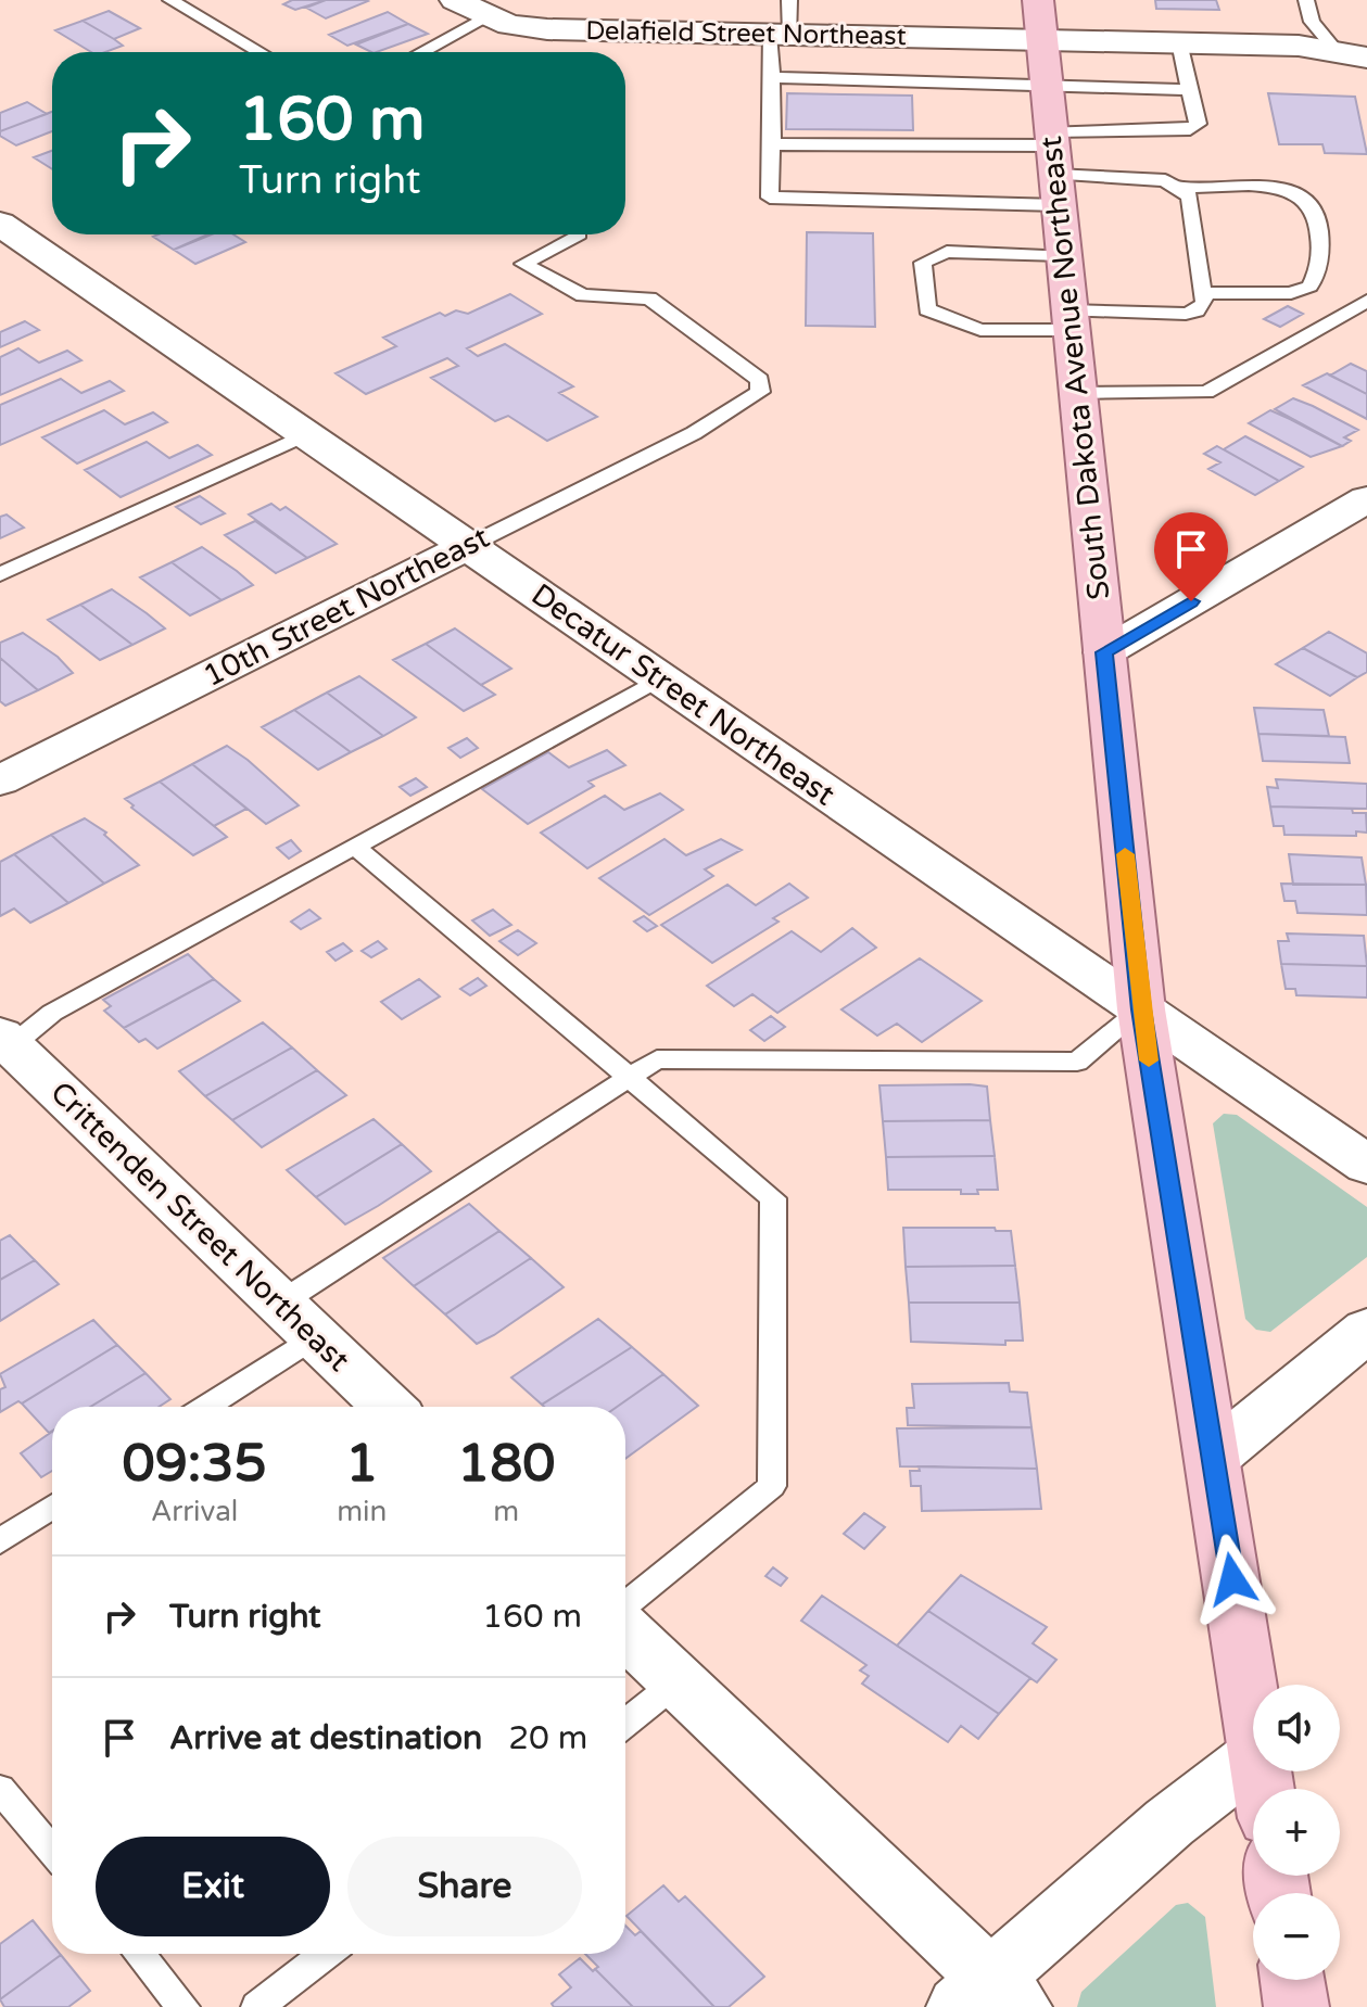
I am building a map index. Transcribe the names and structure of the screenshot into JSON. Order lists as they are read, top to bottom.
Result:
{
  "streets": {
    "main road": ["South Dakota Avenue Northeast"],
    "street": [
      "Delafield Street Northeast",
      "10th Street Northeast",
      "Decatur Street Northeast",
      "Crittenden Street Northeast"
    ]
  },
  "crossings": [
    ["Delafield Street Northeast", "South Dakota Avenue Northeast"],
    ["South Dakota Avenue Northeast", "Decatur Street Northeast"],
    ["10th Street Northeast", "Decatur Street Northeast"]
  ],
  "page": {
    "turn": ["160 m", "Turn right"],
    "eta": [
      "09:35",
      "Arrival",
      "1",
      "min",
      "180",
      "m"
    ],
    "list": [
      {
        "name": "Turn right",
        "value": "160 m"
      },
      {
        "name": "Arrive at destination",
        "value": "20 m"
      }
    ],
    "map_buttons": ["+", "−"],
    "buttons": ["Exit", "Share"]
  }
}
